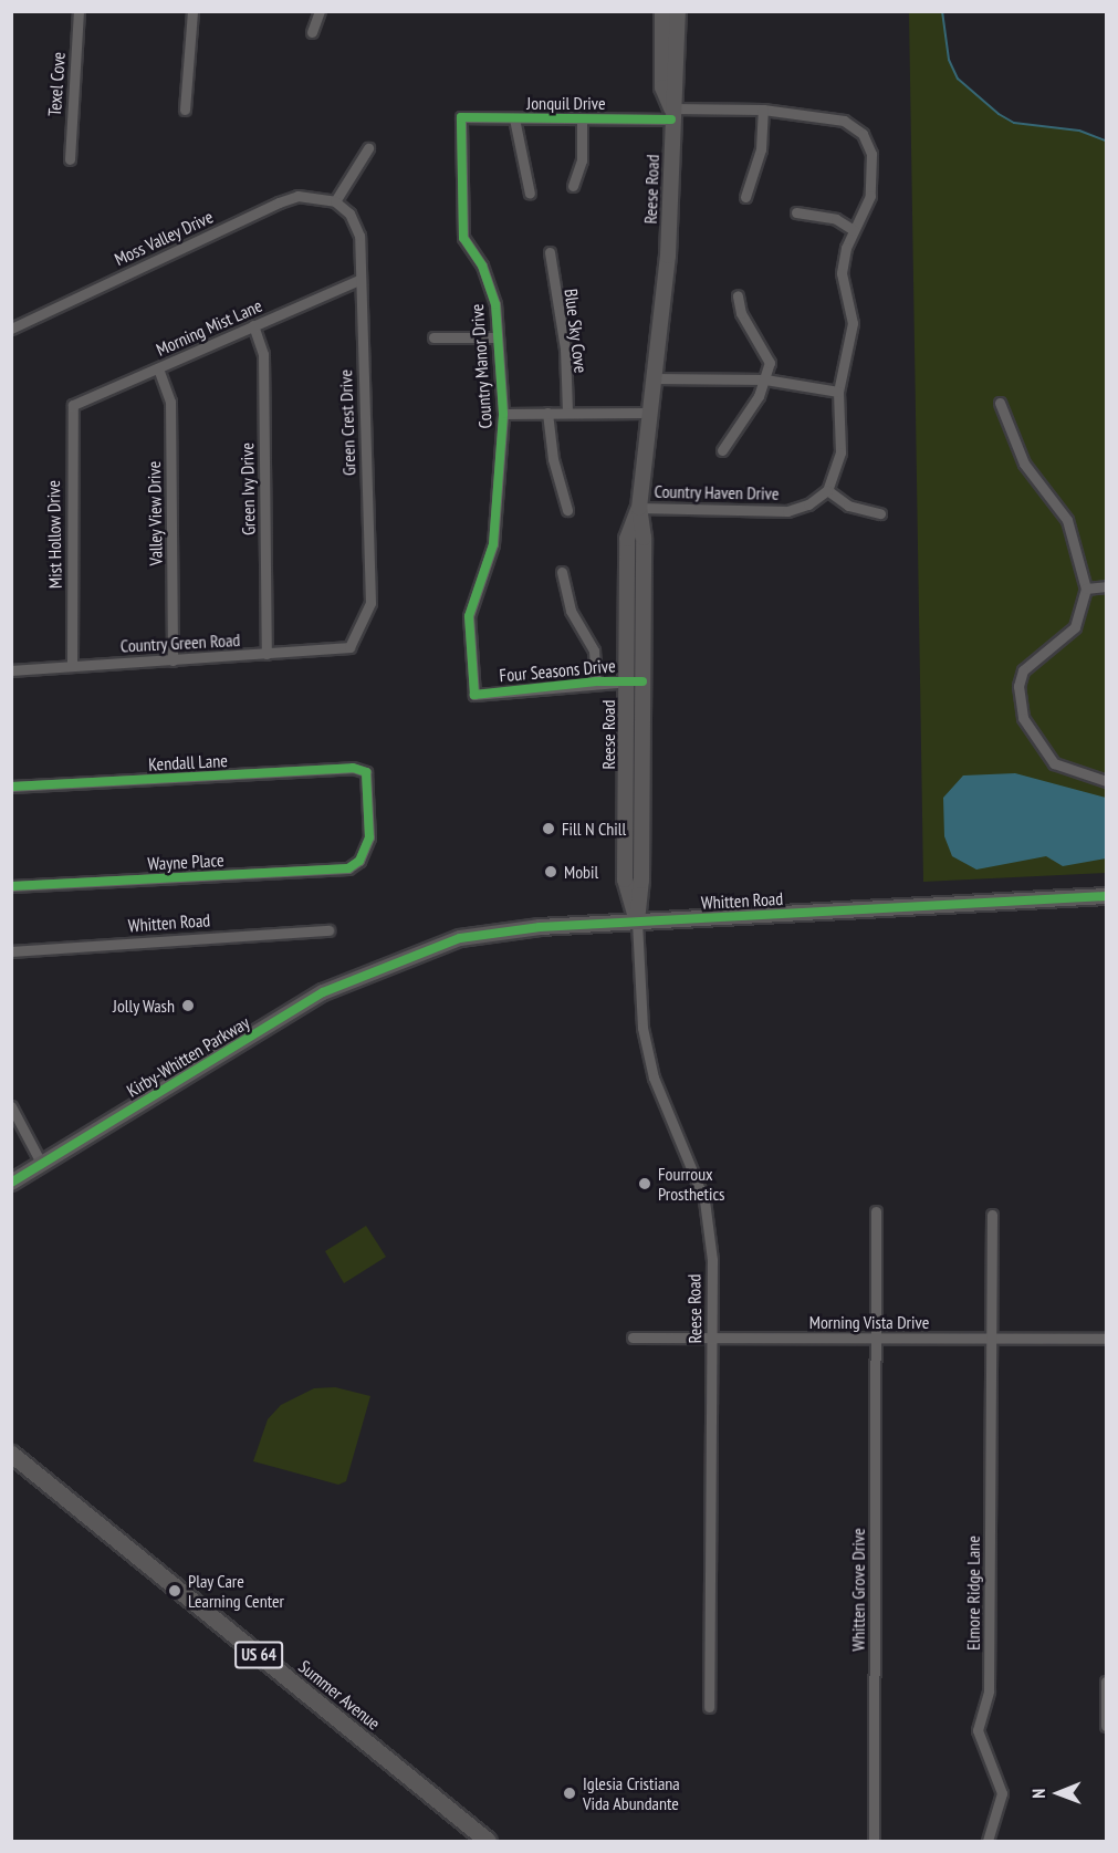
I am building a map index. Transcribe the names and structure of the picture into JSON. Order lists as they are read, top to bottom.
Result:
{
  "streets": {
    "main road": [
      "Reese Road",
      "Whitten Road",
      "Kirby-Whitten Parkway",
      "US 64",
      "Summer Avenue"
    ],
    "street": [
      "Texel Cove",
      "Jonquil Drive",
      "Moss Valley Drive",
      "Morning Mist Lane",
      "Blue Sky Cove",
      "Country Manor Drive",
      "Green Crest Drive",
      "Green Ivy Drive",
      "Country Haven Drive",
      "Valley View Drive",
      "Mist Hollow Drive",
      "Country Green Road",
      "Four Seasons Drive",
      "Kendall Lane",
      "Wayne Place",
      "Morning Vista Drive",
      "Whitten Grove Drive",
      "Elmore Ridge Lane"
    ]
  },
  "crossings": [
    ["Jonquil Drive", "Reese Road"],
    ["Jonquil Drive", "Country Manor Drive"],
    ["Reese Road", "Country Haven Drive"],
    ["Reese Road", "Four Seasons Drive"],
    ["Reese Road", "Whitten Road"],
    ["Reese Road", "Morning Vista Drive"],
    ["Moss Valley Drive", "Green Crest Drive"],
    ["Morning Mist Lane", "Green Crest Drive"],
    ["Morning Mist Lane", "Green Ivy Drive"],
    ["Morning Mist Lane", "Valley View Drive"],
    ["Morning Mist Lane", "Mist Hollow Drive"],
    ["Country Manor Drive", "Four Seasons Drive"],
    ["Green Crest Drive", "Country Green Road"],
    ["Green Ivy Drive", "Country Green Road"],
    ["Valley View Drive", "Country Green Road"],
    ["Mist Hollow Drive", "Country Green Road"],
    ["Kendall Lane", "Wayne Place"],
    ["Whitten Road", "Kirby-Whitten Parkway"],
    ["Morning Vista Drive", "Whitten Grove Drive"],
    ["Morning Vista Drive", "Elmore Ridge Lane"]
  ],
  "places": [
    "Fill N Chill",
    "Mobil",
    "Jolly Wash",
    "Fourroux Prosthetics",
    "Play Care Learning Center",
    "Iglesia Cristiana Vida Abundante"
  ],
  "north": "left"
}
